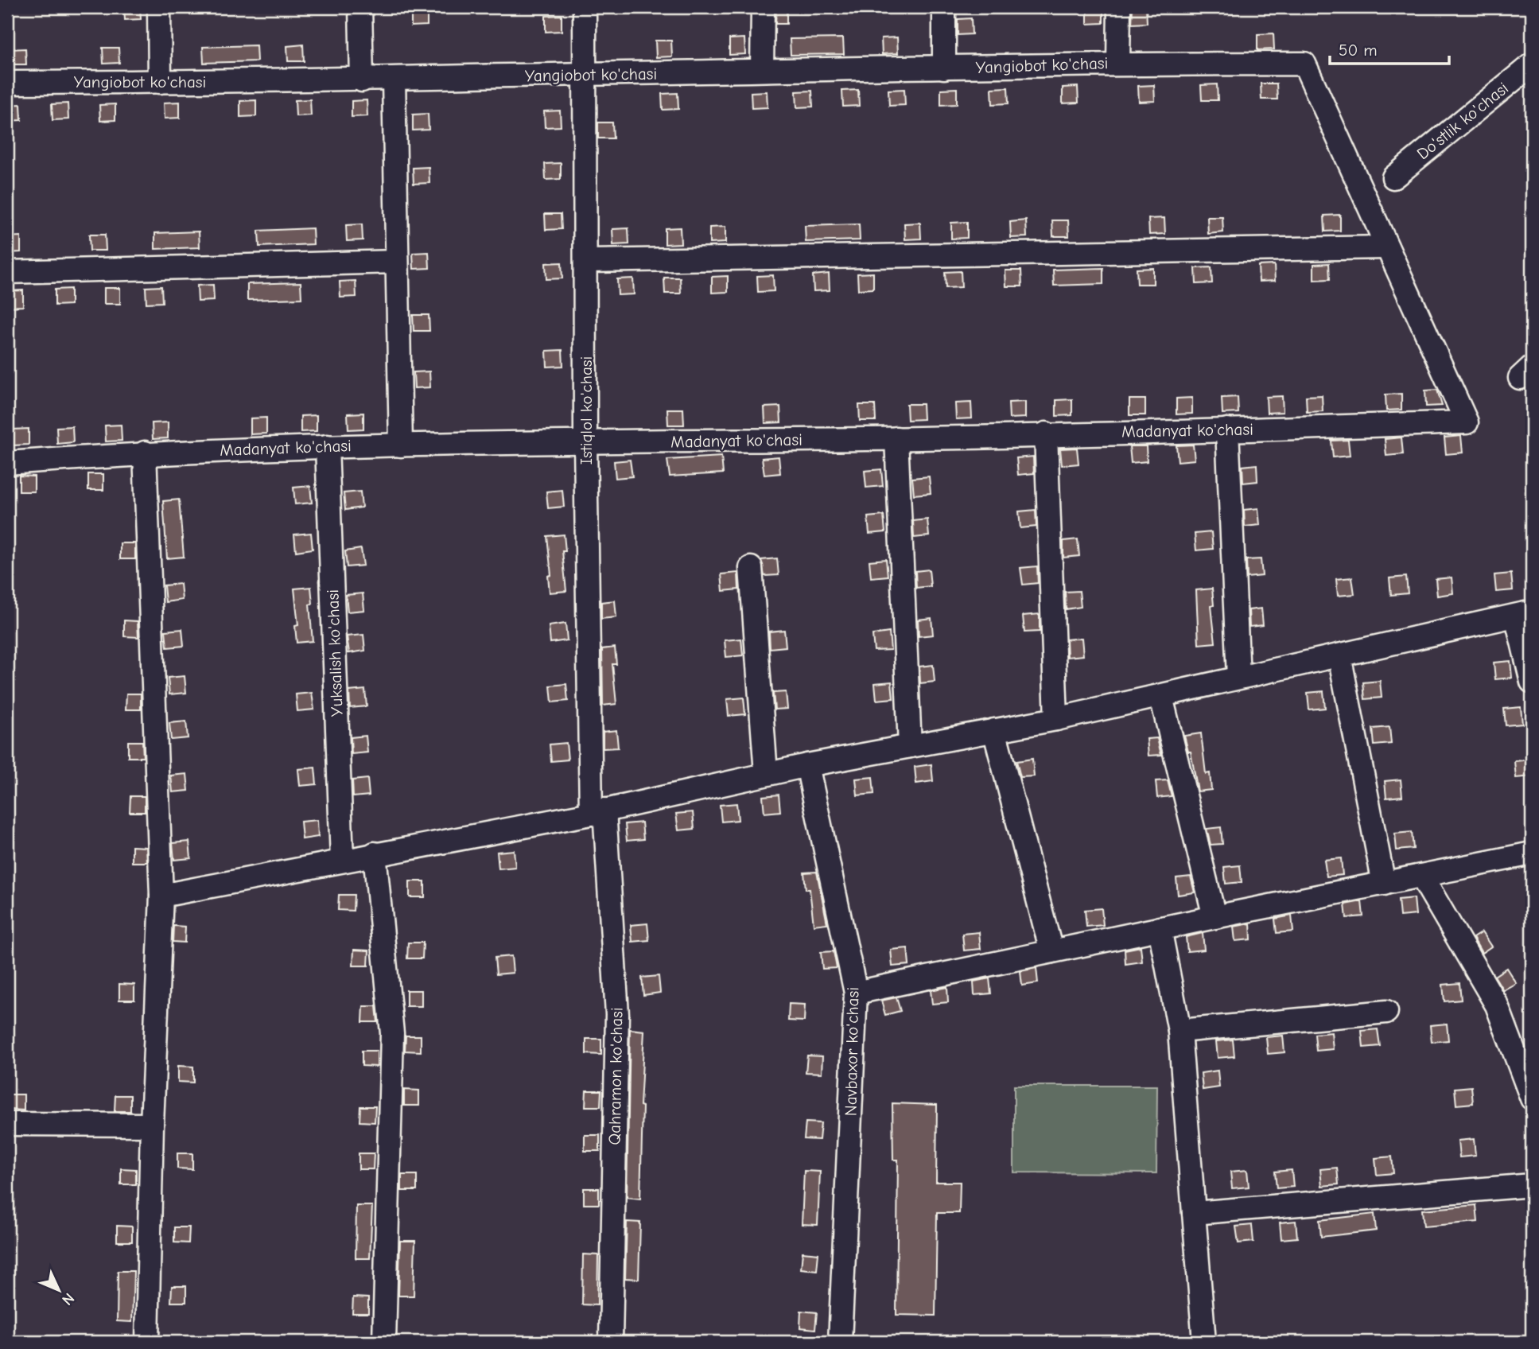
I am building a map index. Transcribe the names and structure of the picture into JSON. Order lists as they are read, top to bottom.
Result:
{
  "streets": {
    "street": [
      "Yangiobot ko'chasi",
      "Do'stlik ko'chasi",
      "Istiqlol ko'chasi",
      "Madanyat ko'chasi",
      "Yuksalish ko'chasi",
      "Navbaxor ko'chasi",
      "Qahramon ko'chasi"
    ]
  },
  "crossings": [
    ["Yangiobot ko'chasi", "Istiqlol ko'chasi"],
    ["Istiqlol ko'chasi", "Madanyat ko'chasi"],
    ["Istiqlol ko'chasi", "Qahramon ko'chasi"],
    ["Madanyat ko'chasi", "Yuksalish ko'chasi"]
  ],
  "scale_bar": "50 m",
  "north": "bottom right"
}
